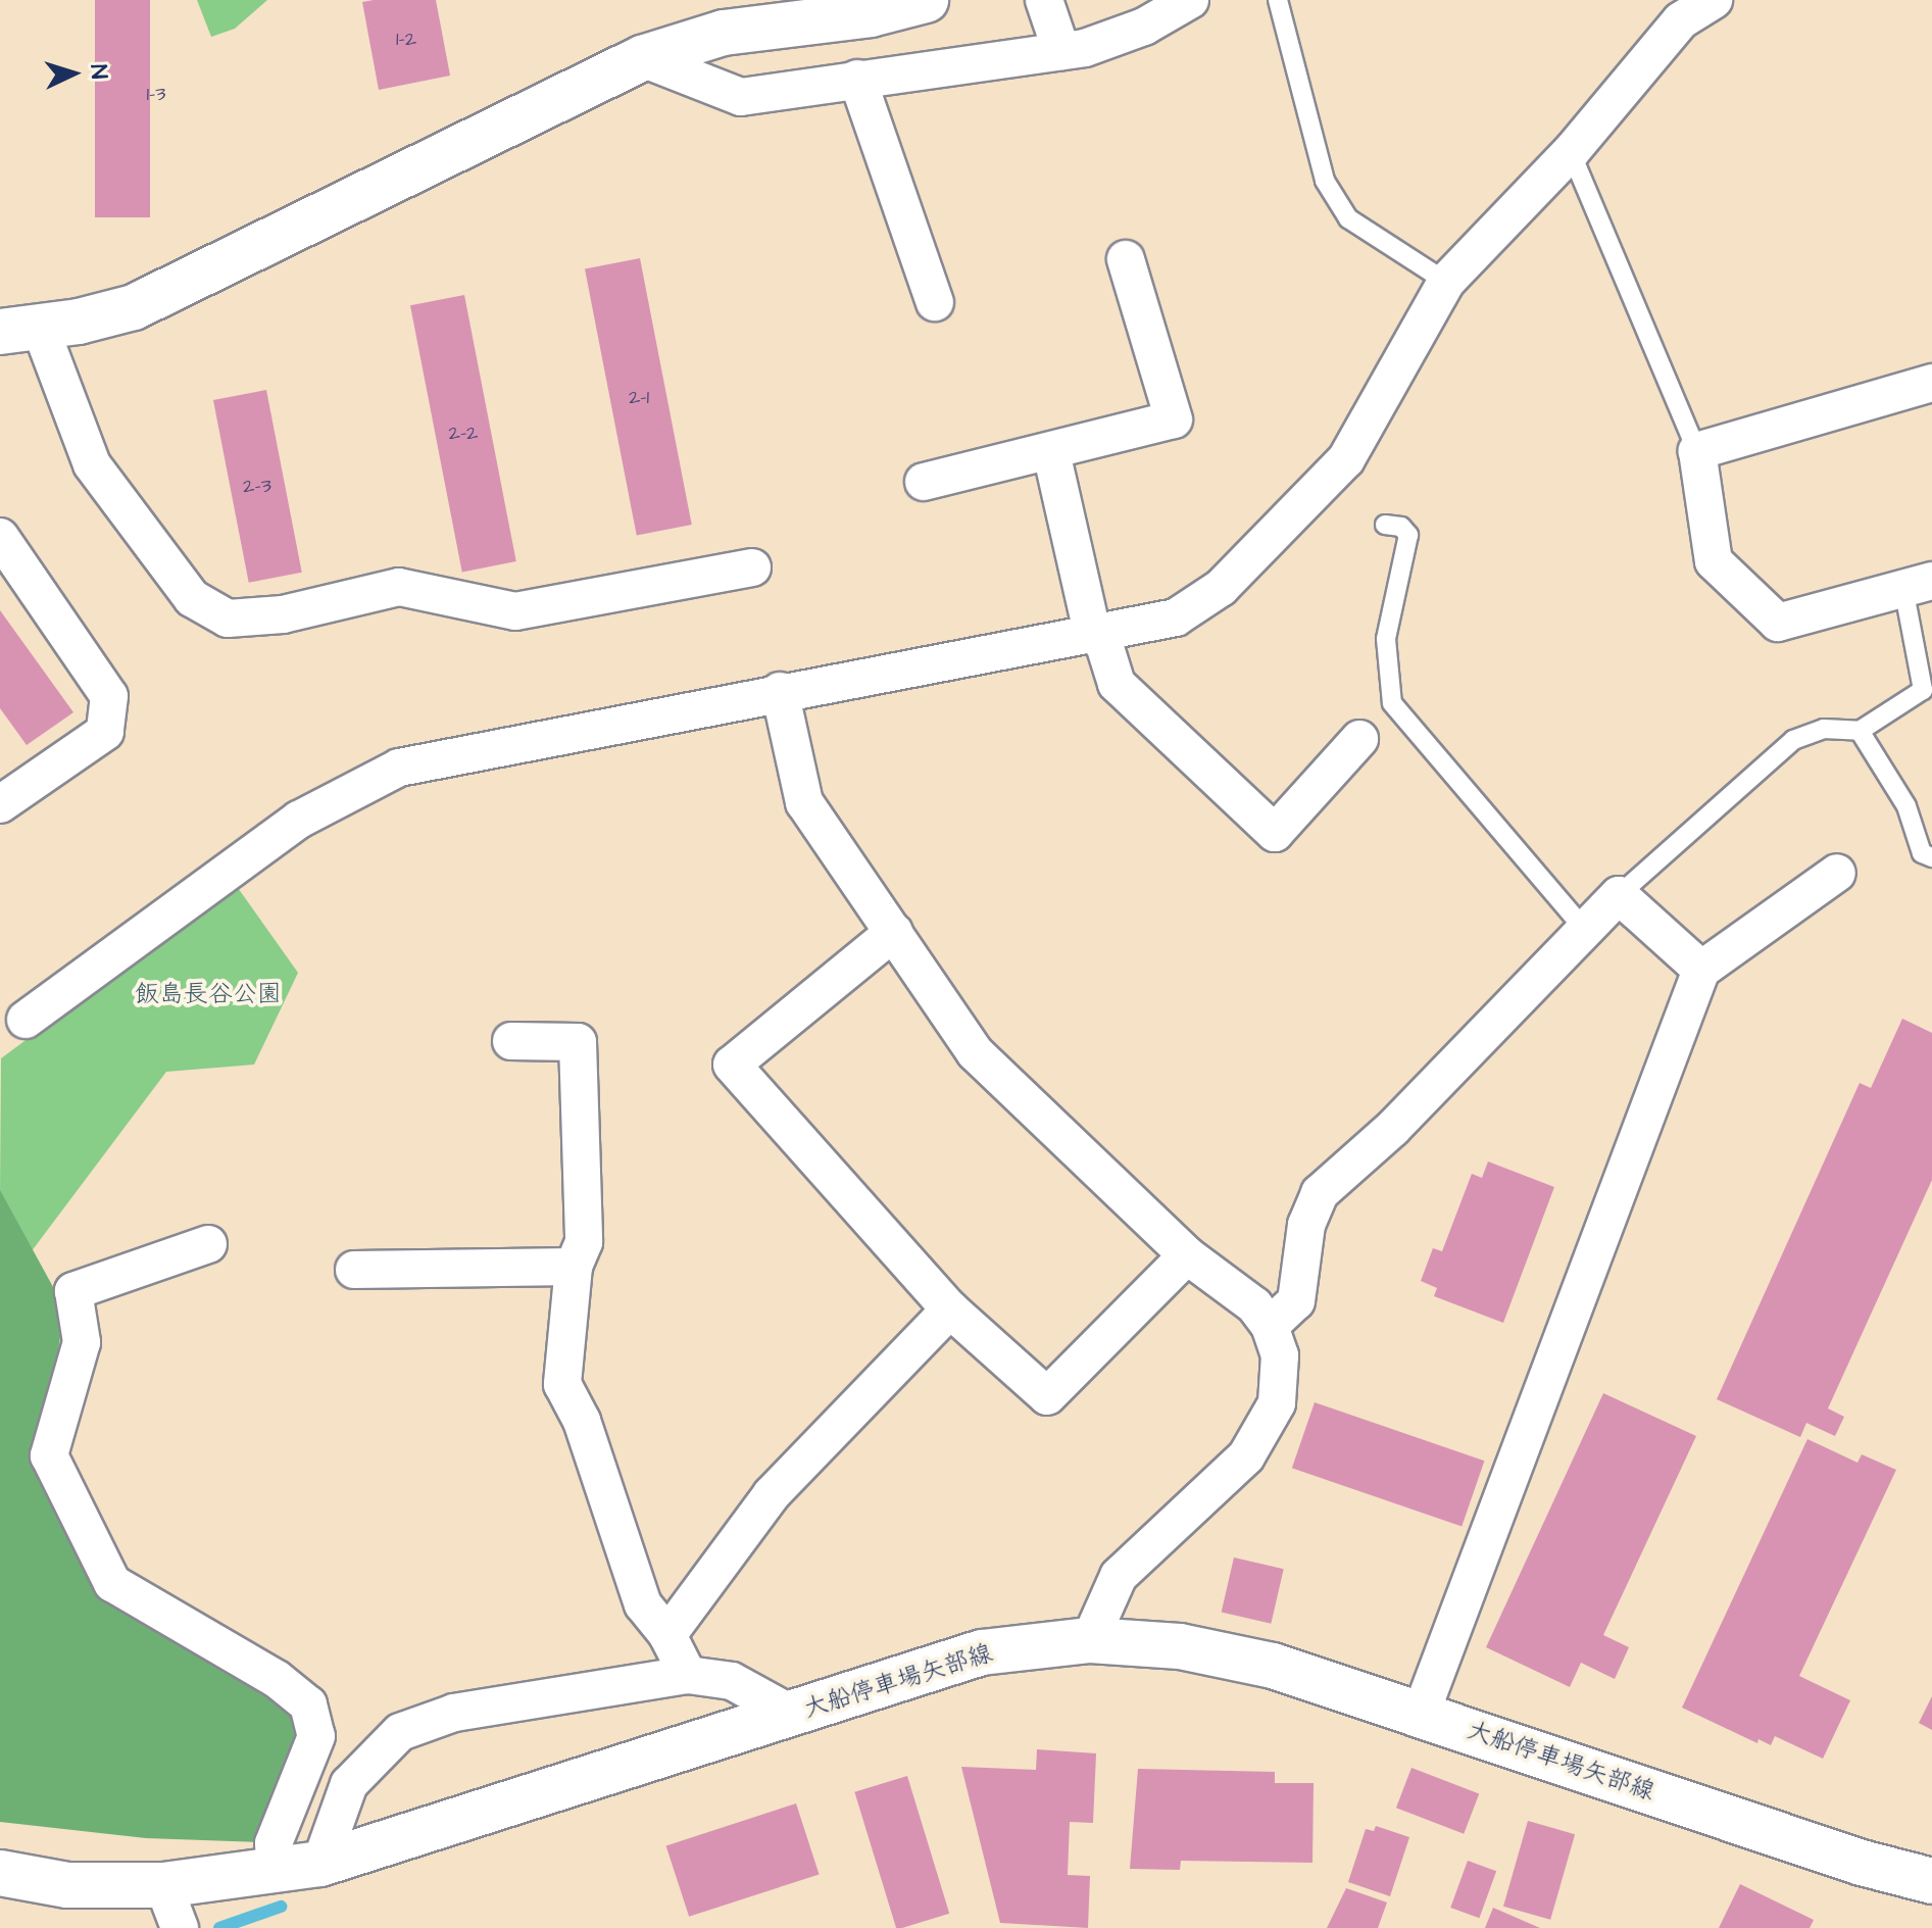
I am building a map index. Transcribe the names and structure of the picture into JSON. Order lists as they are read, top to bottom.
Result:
{
  "streets": {
    "main road": ["大船停車場矢部線"]
  },
  "parks": ["飯島長谷公園"],
  "house_numbers": [
    "1-2",
    "1-3",
    "2-1",
    "2-2",
    "2-3"
  ],
  "north": "right"
}
